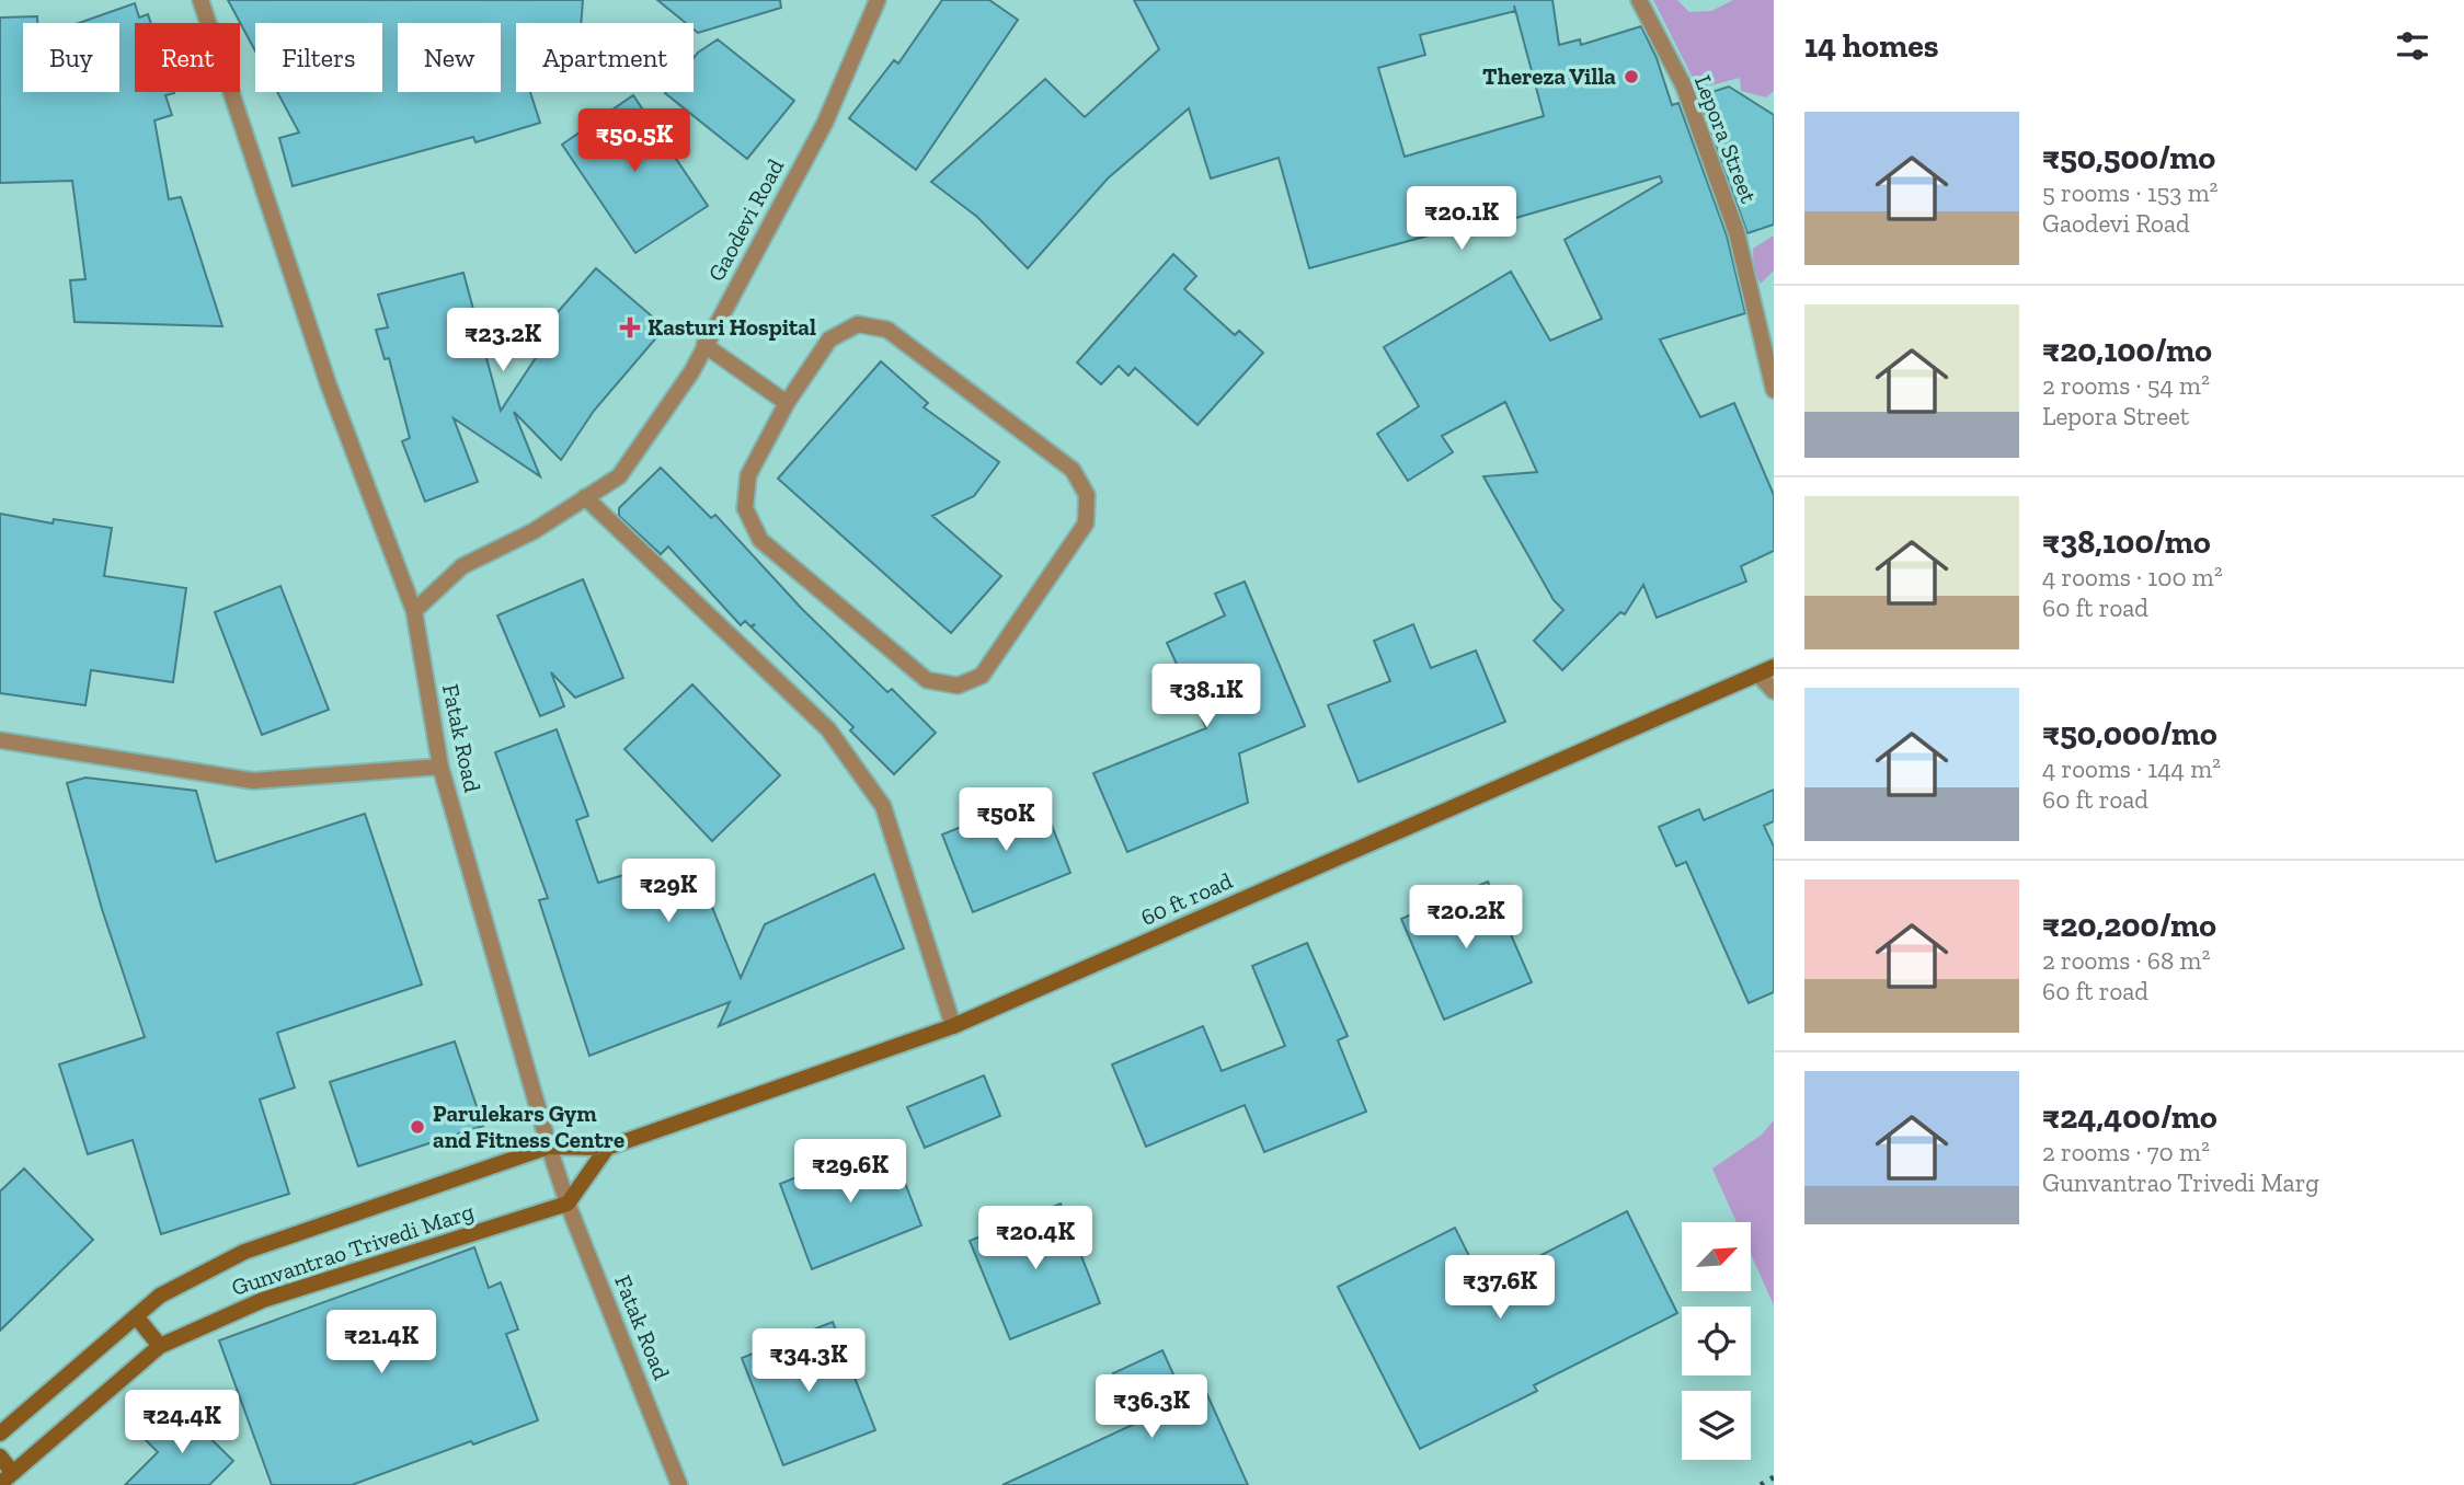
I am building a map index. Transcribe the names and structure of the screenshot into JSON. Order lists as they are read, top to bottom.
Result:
{
  "streets": {
    "street": [
      "Lepora Street",
      "Gaodevi Road",
      "Fatak Road",
      "60 ft road",
      "Gunvantrao Trivedi Marg"
    ]
  },
  "crossings": [
    ["Gaodevi Road", "Fatak Road"],
    ["Fatak Road", "60 ft road"],
    ["Fatak Road", "Gunvantrao Trivedi Marg"]
  ],
  "places": {
    "other": ["Thereza Villa", "Parulekars Gym and Fitness Centre"],
    "health": ["Kasturi Hospital"]
  },
  "north": "top right",
  "page": {
    "heading": "14 homes",
    "chip": [
      "Buy",
      "Rent",
      "Filters",
      "New",
      "Apartment"
    ],
    "list": [
      {
        "name": "₹50,500/mo",
        "note": "5 rooms · 153 m² · Gaodevi Road"
      },
      {
        "name": "₹20,100/mo",
        "note": "2 rooms · 54 m² · Lepora Street"
      },
      {
        "name": "₹38,100/mo",
        "note": "4 rooms · 100 m² · 60 ft road"
      },
      {
        "name": "₹50,000/mo",
        "note": "4 rooms · 144 m² · 60 ft road"
      },
      {
        "name": "₹20,200/mo",
        "note": "2 rooms · 68 m² · 60 ft road"
      },
      {
        "name": "₹24,400/mo",
        "note": "2 rooms · 70 m² · Gunvantrao Trivedi Marg"
      }
    ],
    "price": [
      "₹50.5K",
      "₹20.1K",
      "₹23.2K",
      "₹38.1K",
      "₹50K",
      "₹29K",
      "₹20.2K",
      "₹29.6K",
      "₹20.4K",
      "₹37.6K",
      "₹21.4K",
      "₹34.3K",
      "₹36.3K",
      "₹24.4K"
    ]
  }
}
